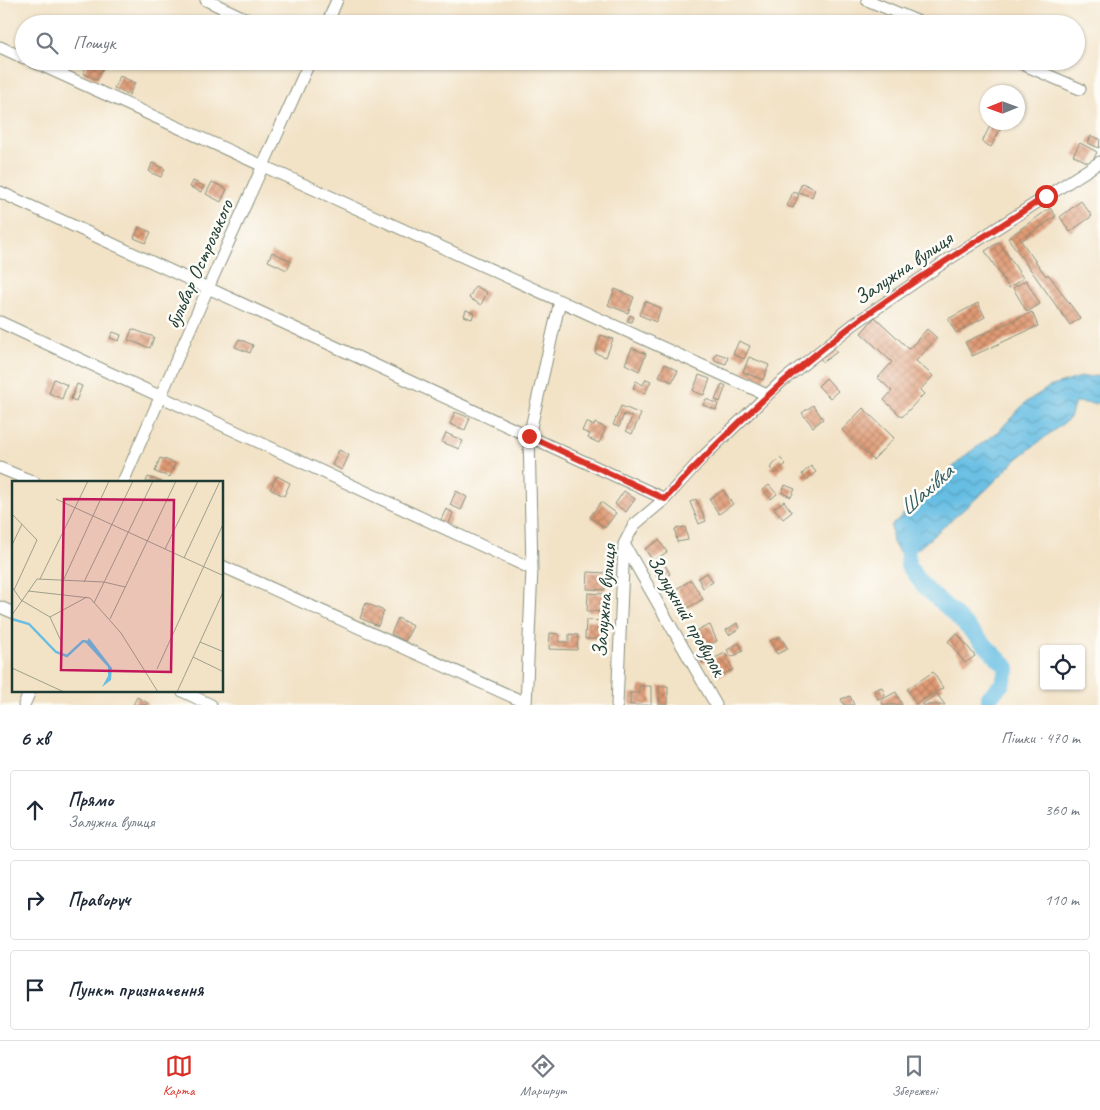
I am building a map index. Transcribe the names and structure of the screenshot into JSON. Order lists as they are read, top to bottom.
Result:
{
  "streets": {
    "street": ["бульвар Острозького", "Залужна вулиця", "Залужний провулок"]
  },
  "crossings": [
    ["Залужна вулиця", "Залужний провулок"]
  ],
  "water": ["Шахівка"],
  "north": "left",
  "page": {
    "search": "Пошук",
    "heading": ["6 хв", "Пішки · 470 m"],
    "list": [
      ["Прямо", "Залужна вулиця", "360 m"],
      ["Праворуч", "110 m"],
      "Пункт призначення"
    ],
    "nav": ["Карта", "Маршрут", "Збережені"]
  }
}
